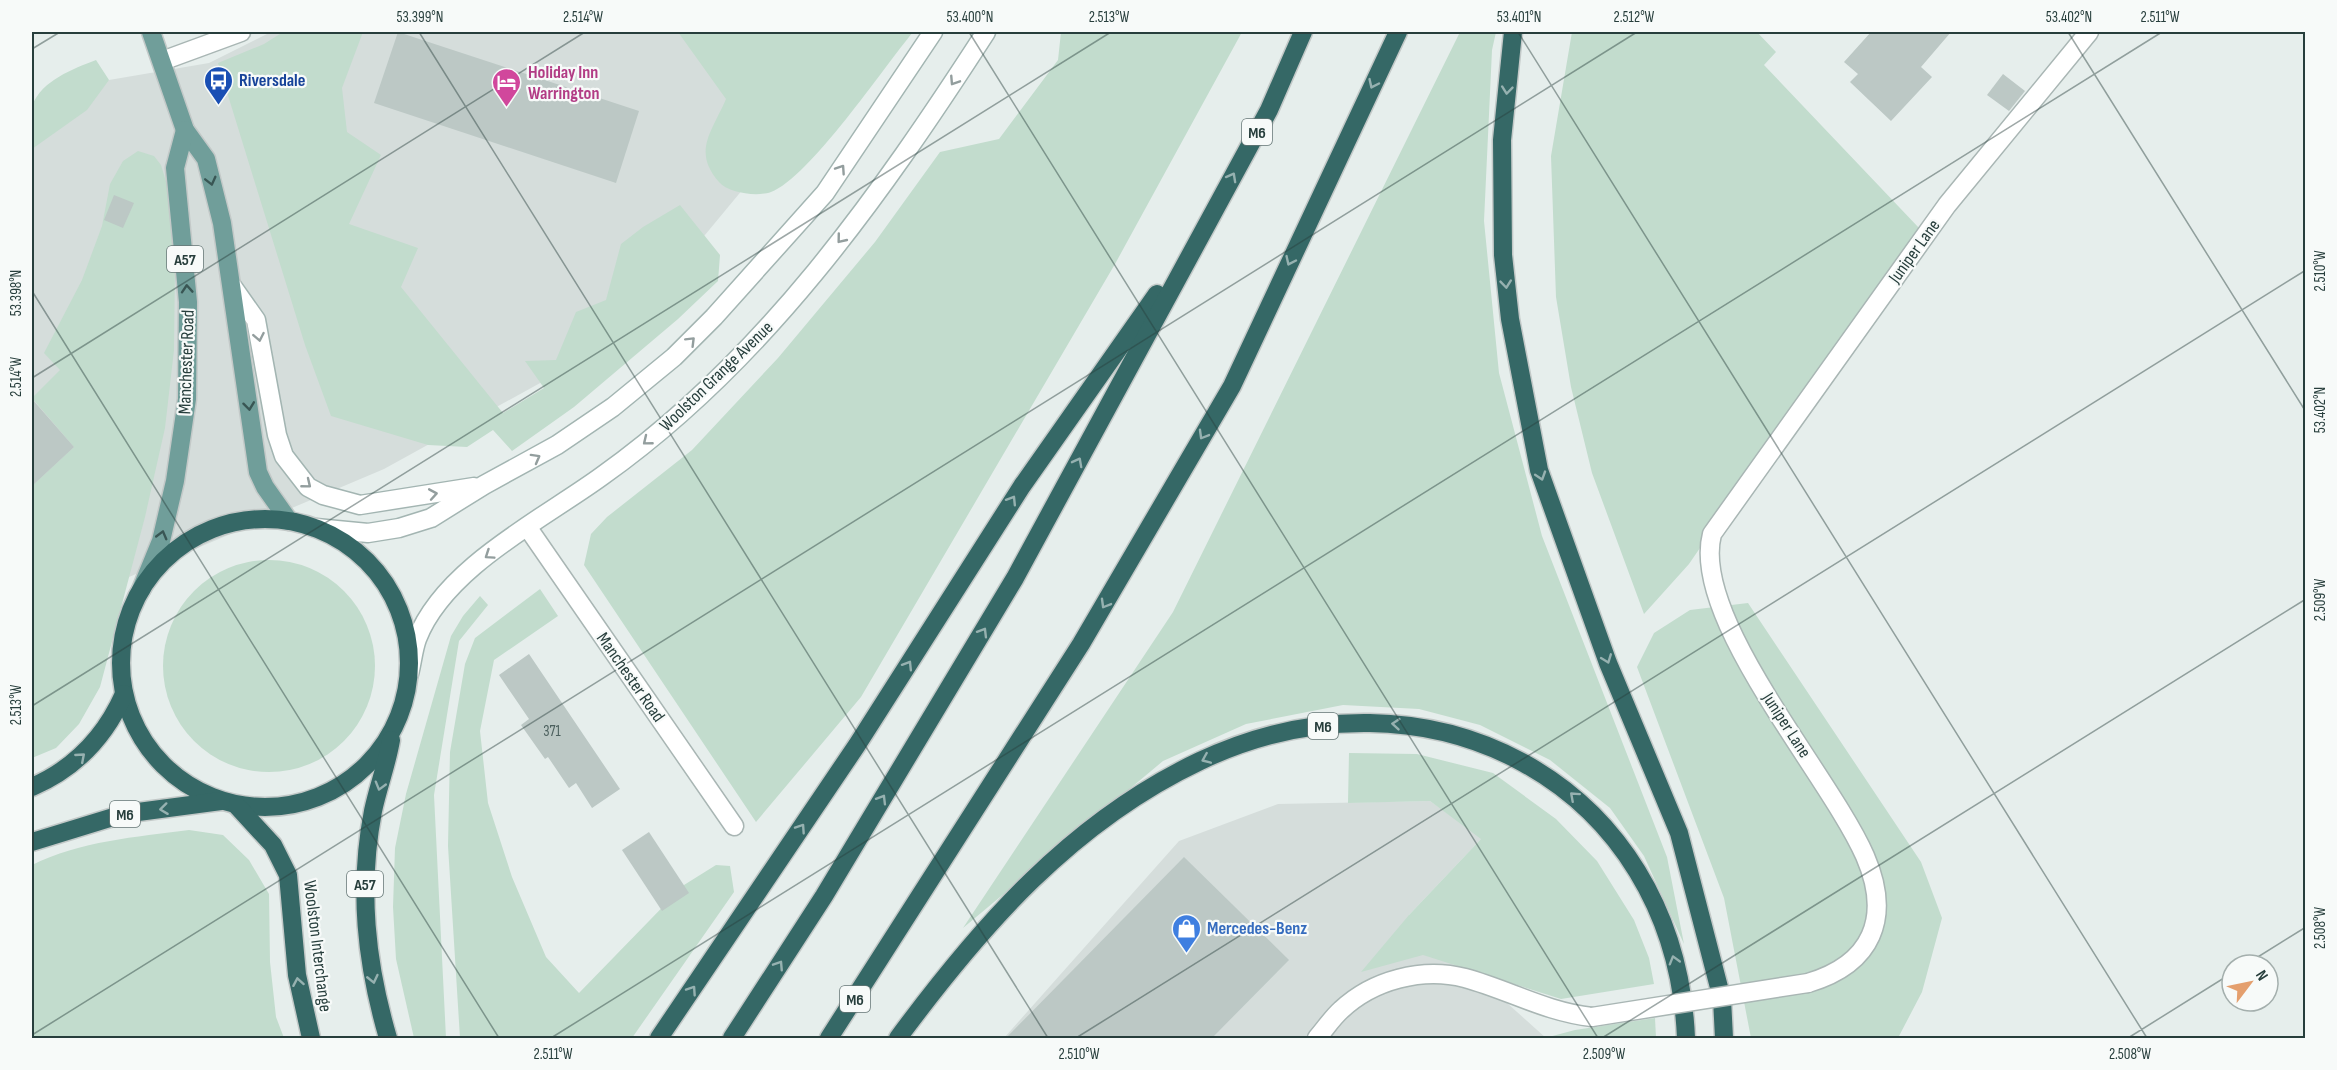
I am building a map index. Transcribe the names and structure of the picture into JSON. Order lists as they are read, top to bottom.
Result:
{
  "streets": {
    "highway": ["M6", "A57", "Woolston Interchange"],
    "main road": ["Manchester Road"],
    "street": ["Juniper Lane", "Woolston Grange Avenue"]
  },
  "crossings": [
    ["M6", "Woolston Interchange"],
    ["A57", "Manchester Road"],
    ["A57", "Woolston Interchange"],
    ["Manchester Road", "Woolston Grange Avenue"],
    ["Manchester Road", "Woolston Interchange"],
    ["Woolston Grange Avenue", "Woolston Interchange"]
  ],
  "one_way": ["Manchester Road"],
  "places": {
    "bus stop": ["Riversdale"],
    "hotel": ["Holiday Inn Warrington"],
    "shop": ["Mercedes-Benz"]
  },
  "house_numbers": ["371"],
  "north": "top right",
  "coordinates": [
    "53.399°N",
    "2.514°W",
    "53.400°N",
    "2.513°W",
    "53.401°N",
    "2.512°W",
    "53.402°N",
    "2.511°W",
    "2.510°W",
    "53.398°N",
    "2.509°W",
    "2.508°W"
  ]
}
